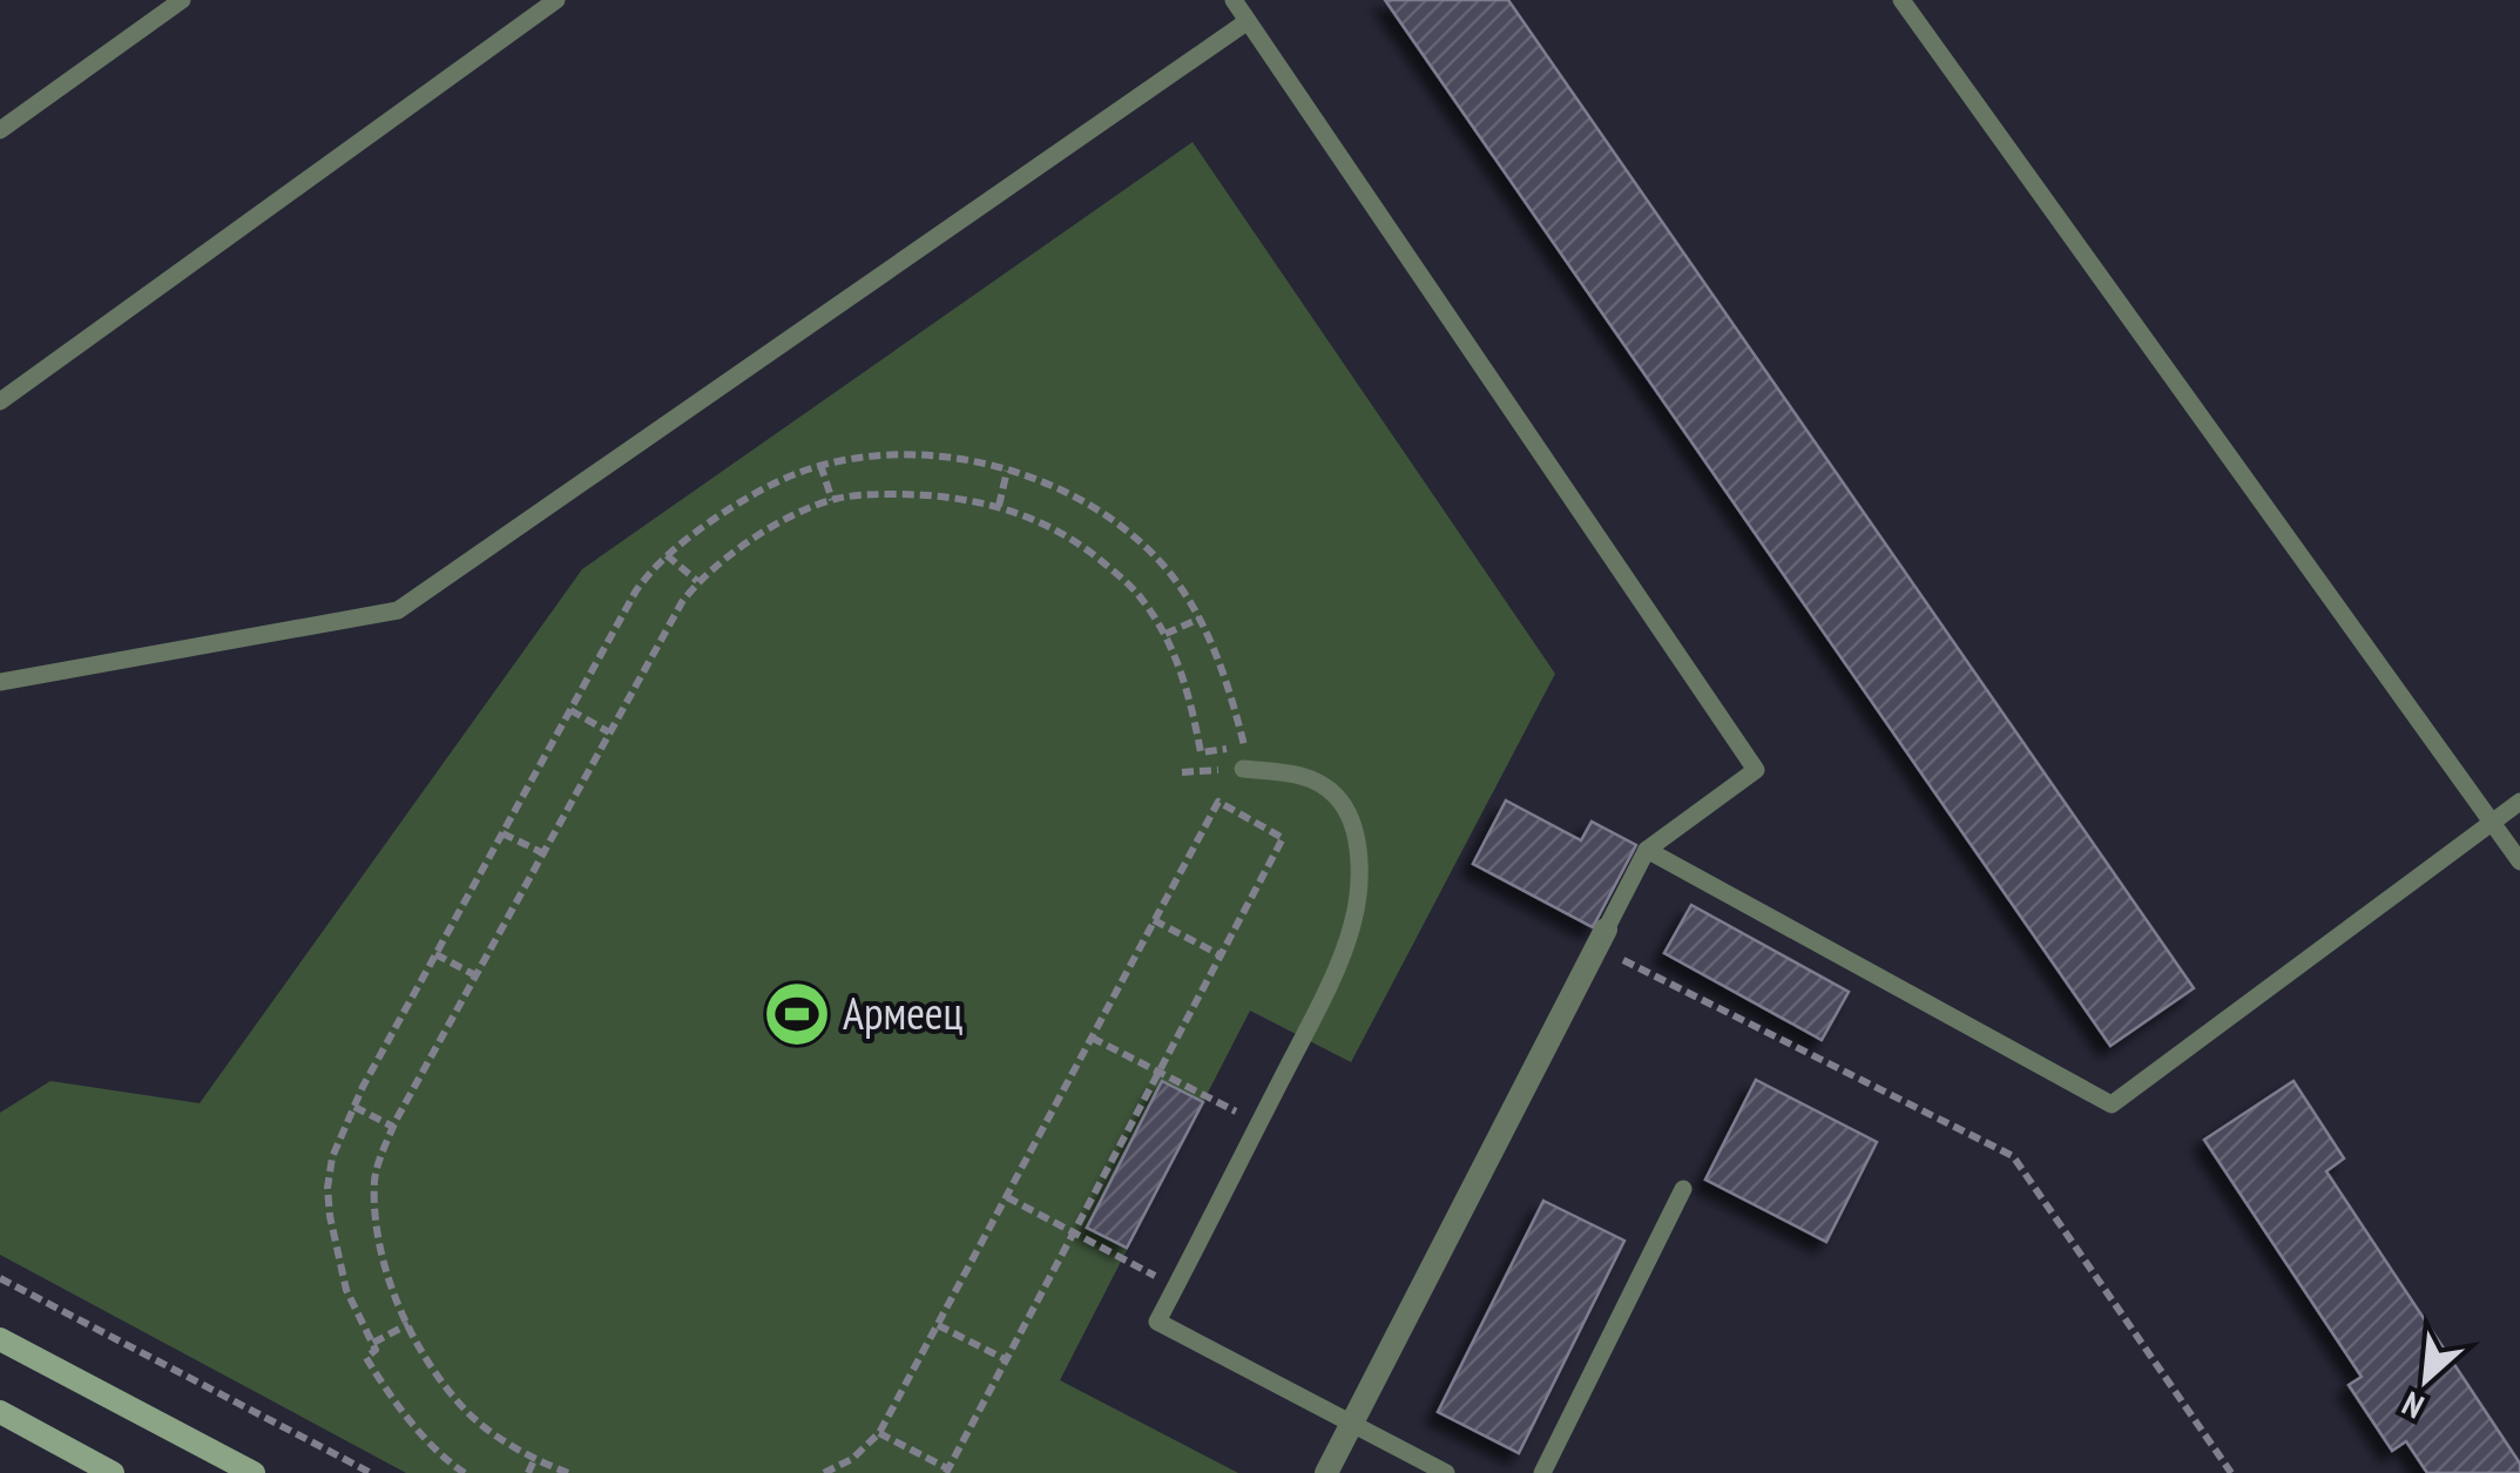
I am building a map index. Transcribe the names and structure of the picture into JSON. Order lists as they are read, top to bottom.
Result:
{
  "places": {
    "sports": ["Армеец"]
  },
  "north": "bottom left"
}
